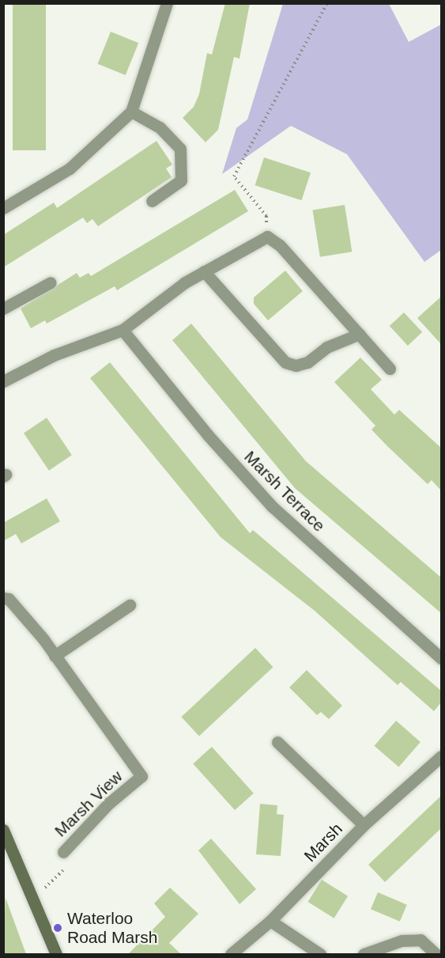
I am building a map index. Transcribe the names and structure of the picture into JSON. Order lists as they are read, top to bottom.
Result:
{
  "streets": {
    "street": ["Marsh Terrace", "Marsh View", "Marsh"]
  },
  "places": ["Waterloo Road Marsh"]
}
